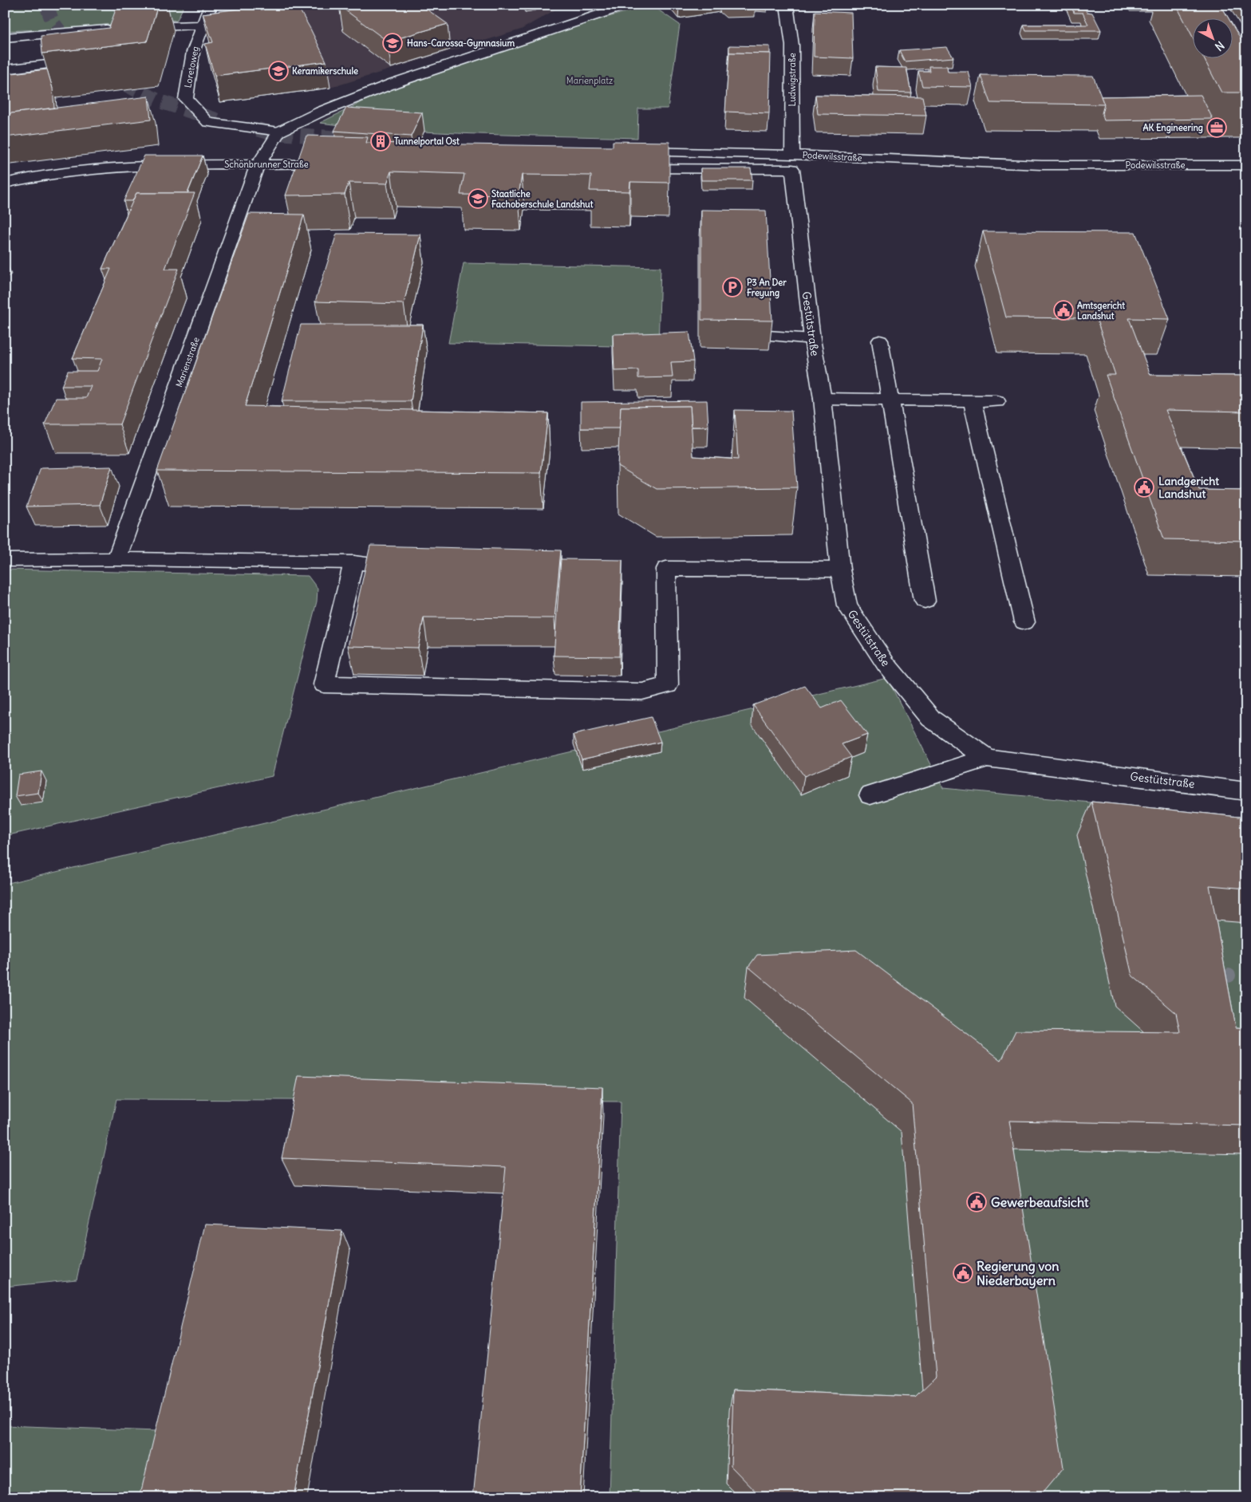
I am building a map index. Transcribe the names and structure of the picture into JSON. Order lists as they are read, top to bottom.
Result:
{
  "streets": {
    "street": [
      "Loretoweg",
      "Ludwigstraße",
      "Podewilsstraße",
      "Schönbrunner Straße",
      "Gestütstraße",
      "Marienstraße"
    ]
  },
  "crossings": [
    ["Ludwigstraße", "Podewilsstraße"],
    ["Ludwigstraße", "Gestütstraße"],
    ["Podewilsstraße", "Gestütstraße"],
    ["Schönbrunner Straße", "Marienstraße"]
  ],
  "parks": ["Marienplatz"],
  "places": {
    "school or university": ["Hans-Carossa-Gymnasium", "Keramikerschule", "Staatliche Fachoberschule Landshut"],
    "office": ["AK Engineering"],
    "building": ["Tunnelportal Ost"],
    "parking": ["P3 An Der Freyung"],
    "public building": [
      "Amtsgericht Landshut",
      "Landgericht Landshut",
      "Gewerbeaufsicht",
      "Regierung von Niederbayern"
    ]
  },
  "north": "bottom right"
}
